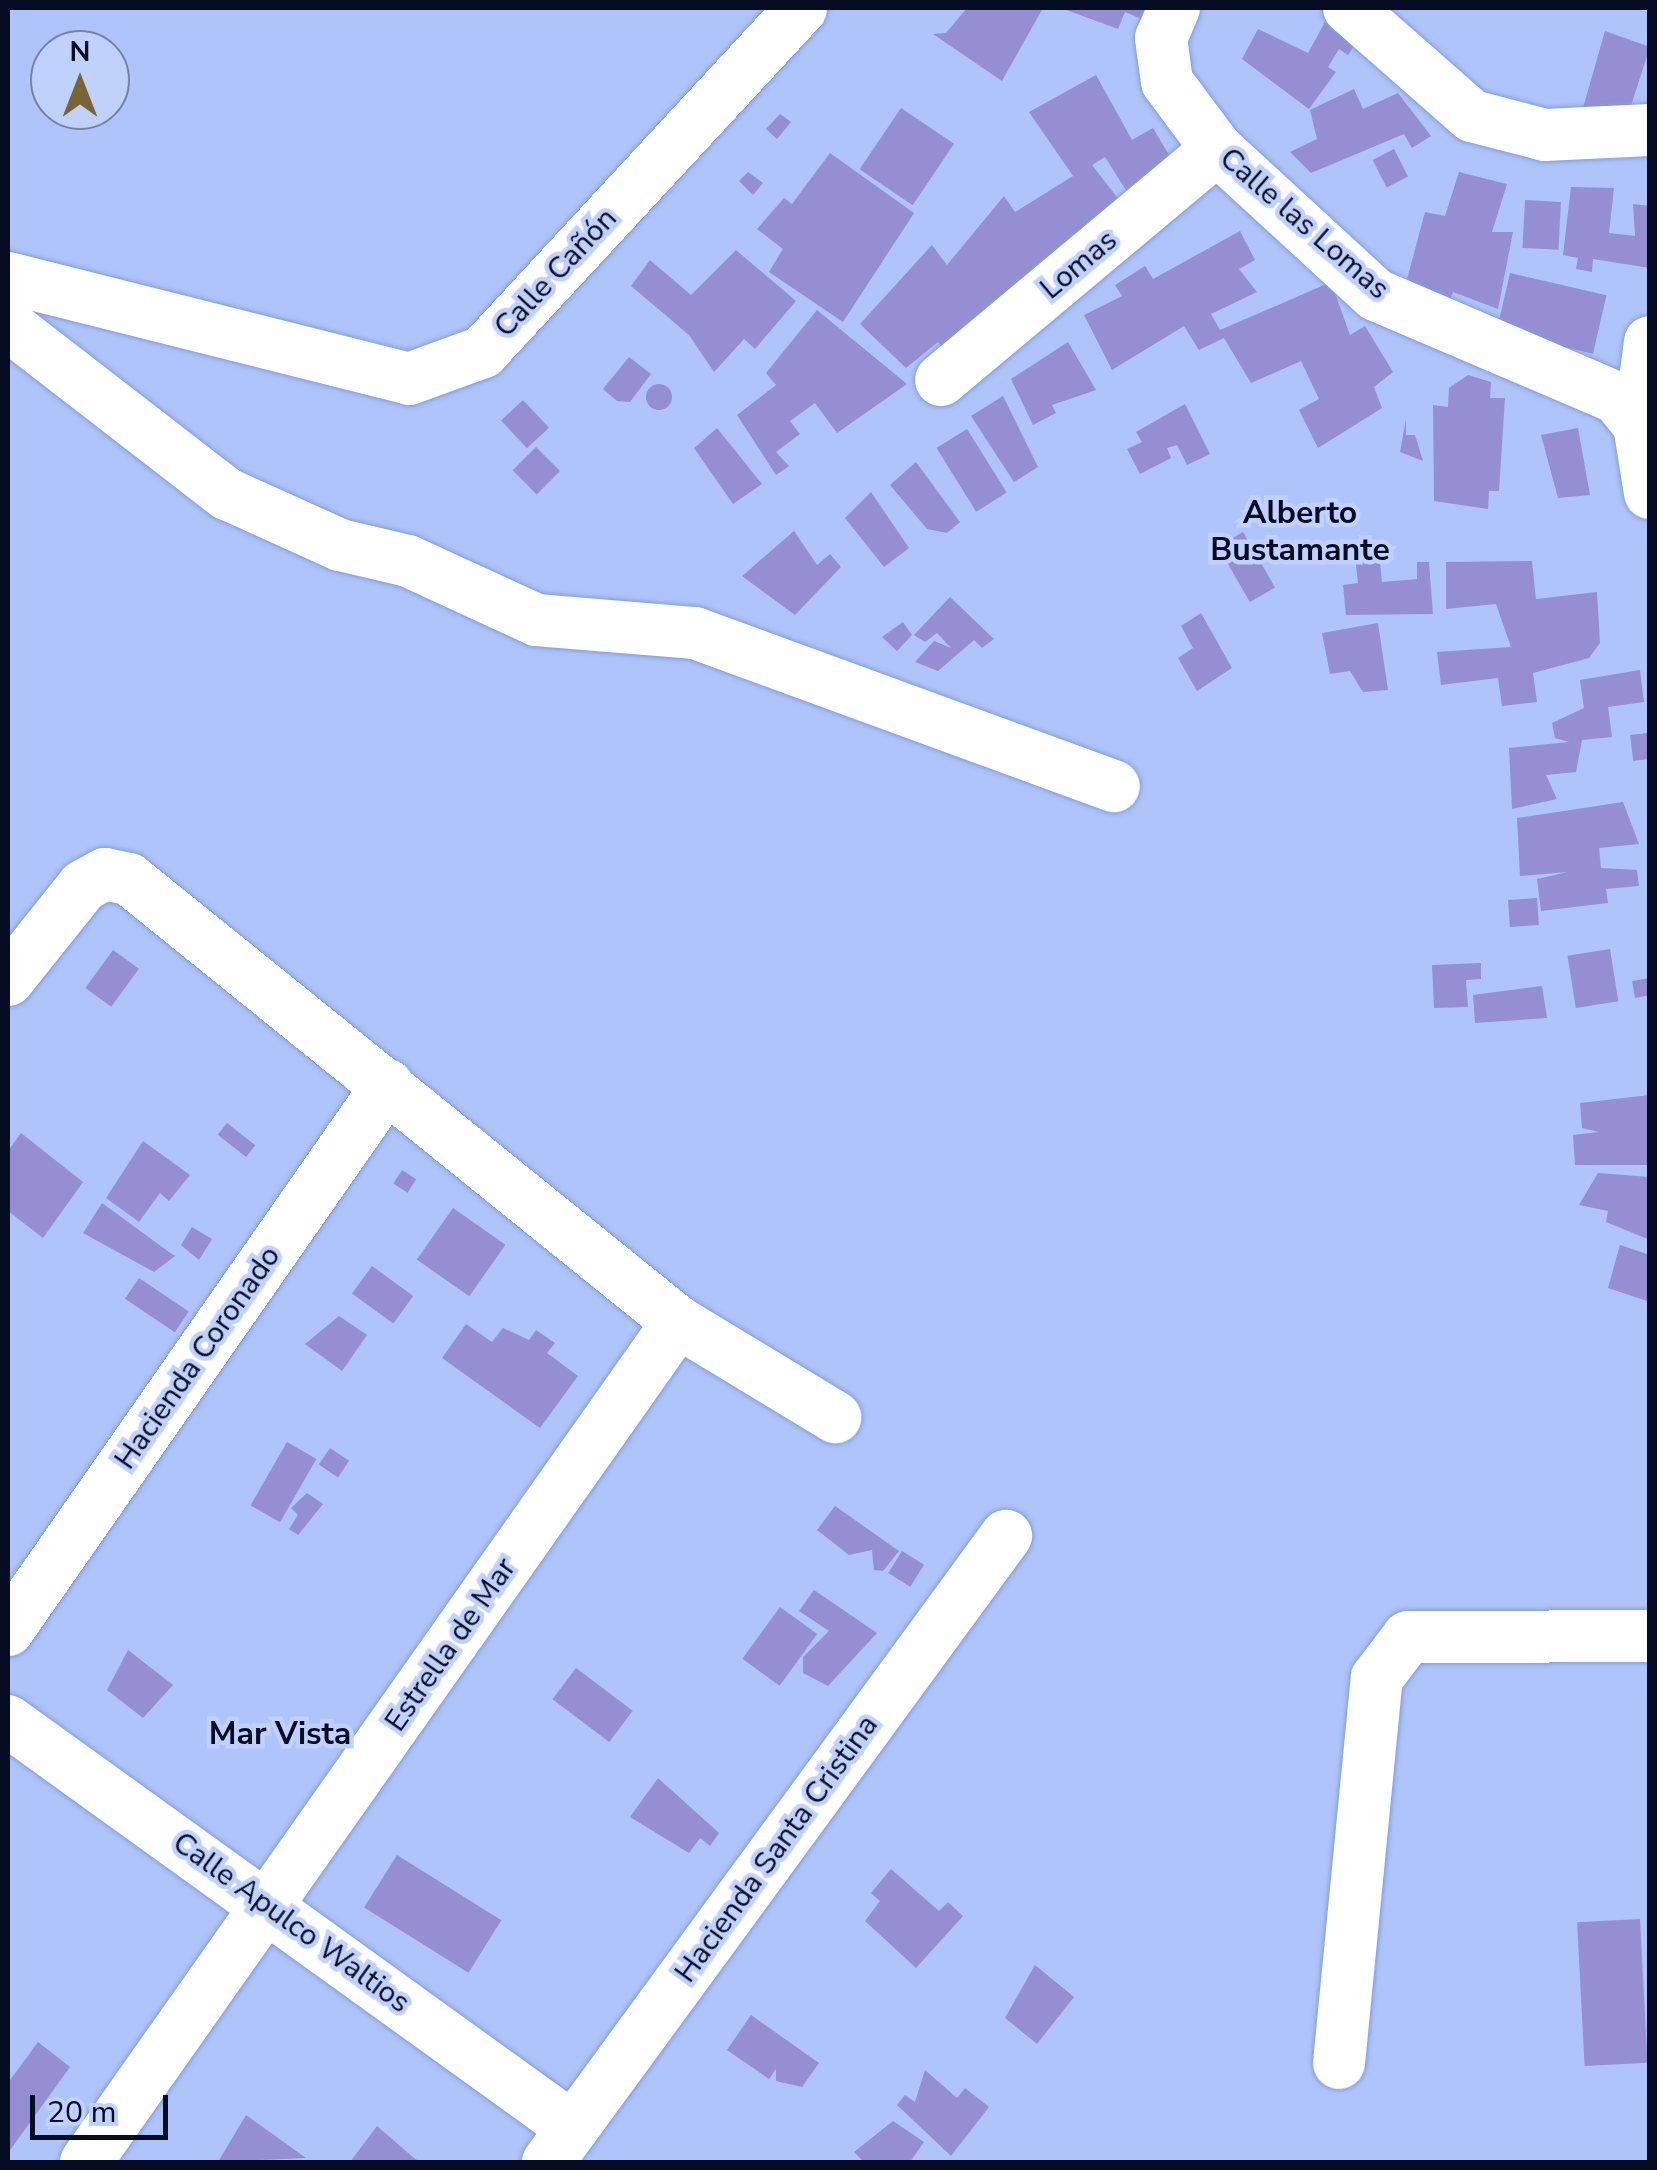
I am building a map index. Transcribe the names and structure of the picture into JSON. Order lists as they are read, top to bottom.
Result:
{
  "streets": {
    "street": [
      "Calle las Lomas",
      "Lomas",
      "Calle Cañón",
      "Hacienda Coronado",
      "Estrella de Mar",
      "Hacienda Santa Cristina",
      "Calle Apulco Waltios"
    ]
  },
  "crossings": [
    ["Calle las Lomas", "Lomas"],
    ["Estrella de Mar", "Calle Apulco Waltios"],
    ["Hacienda Santa Cristina", "Calle Apulco Waltios"]
  ],
  "districts": ["Alberto Bustamante", "Mar Vista"],
  "scale_bar": "20 m",
  "north": "top"
}
